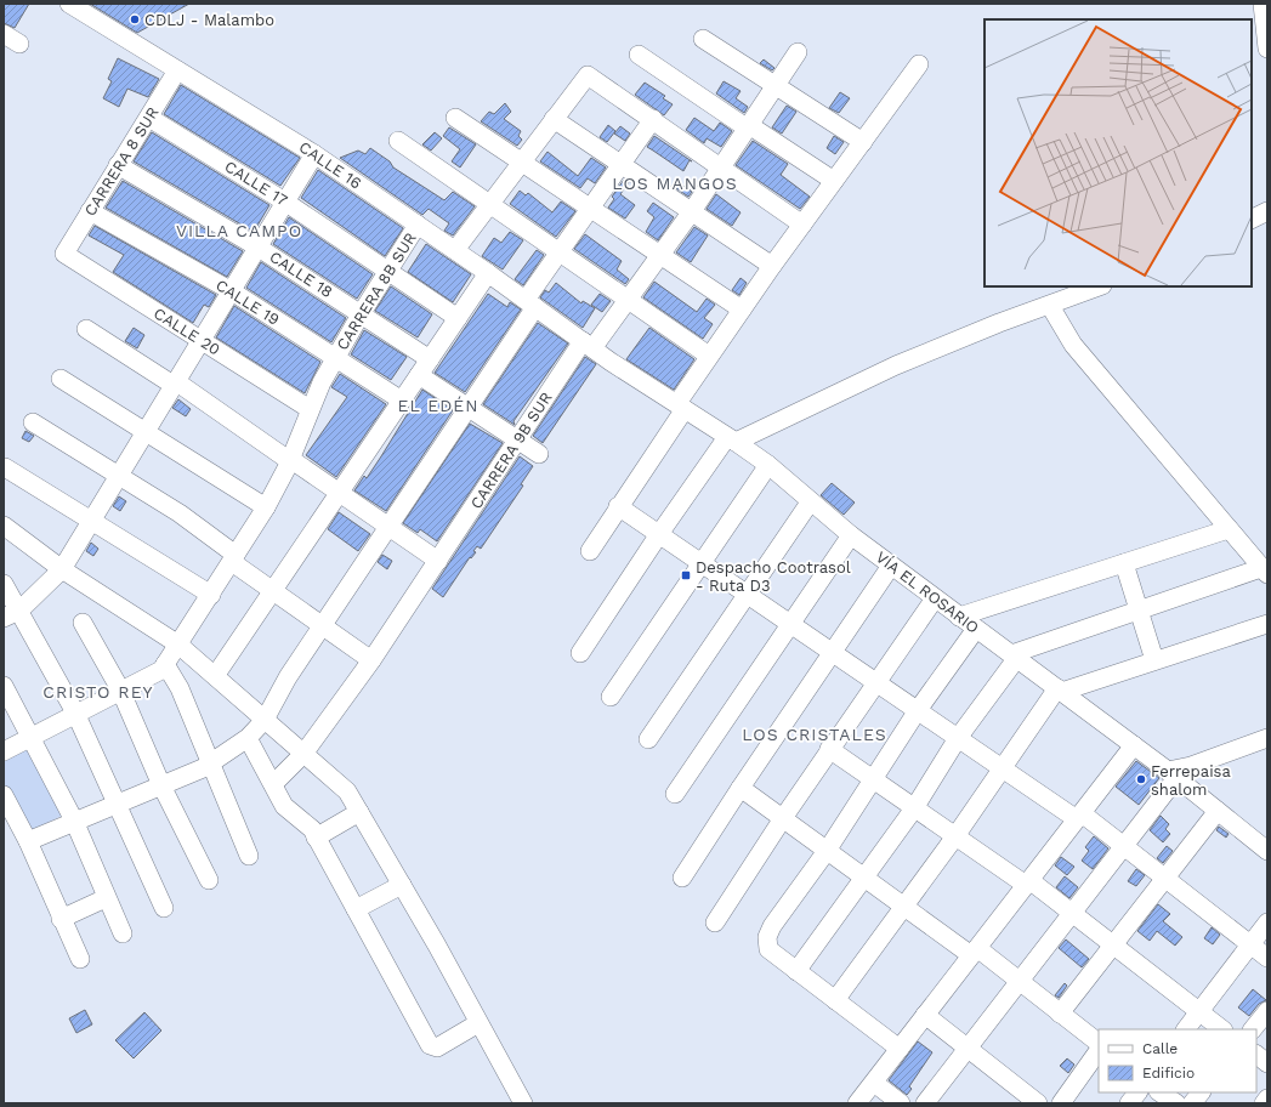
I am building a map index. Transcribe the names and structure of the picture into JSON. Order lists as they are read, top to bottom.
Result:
{
  "streets": {
    "street": [
      "CARRERA 8 SUR",
      "CALLE 16",
      "CALLE 17",
      "CALLE 18",
      "CARRERA 8B SUR",
      "CALLE 19",
      "CALLE 20",
      "CARRERA 9B SUR",
      "VÍA EL ROSARIO"
    ]
  },
  "crossings": [
    ["CARRERA 8 SUR", "CALLE 16"],
    ["CARRERA 8 SUR", "CALLE 17"],
    ["CARRERA 8 SUR", "CALLE 18"],
    ["CARRERA 8 SUR", "CALLE 19"],
    ["CARRERA 8 SUR", "CALLE 20"],
    ["CALLE 16", "CARRERA 8B SUR"],
    ["CALLE 16", "CARRERA 9B SUR"],
    ["CALLE 16", "VÍA EL ROSARIO"],
    ["CALLE 17", "CARRERA 8B SUR"],
    ["CALLE 18", "CARRERA 8B SUR"],
    ["CARRERA 8B SUR", "CALLE 19"],
    ["CARRERA 8B SUR", "CALLE 20"],
    ["CARRERA 9B SUR", "VÍA EL ROSARIO"]
  ],
  "districts": [
    "LOS MANGOS",
    "VILLA CAMPO",
    "EL EDÉN",
    "CRISTO REY",
    "LOS CRISTALES"
  ],
  "places": {
    "other": ["CDLJ - Malambo", "Ferrepaisa shalom"],
    "transit": ["Despacho Cootrasol - Ruta D3"]
  },
  "legend": ["Calle", "Edificio"]
}
